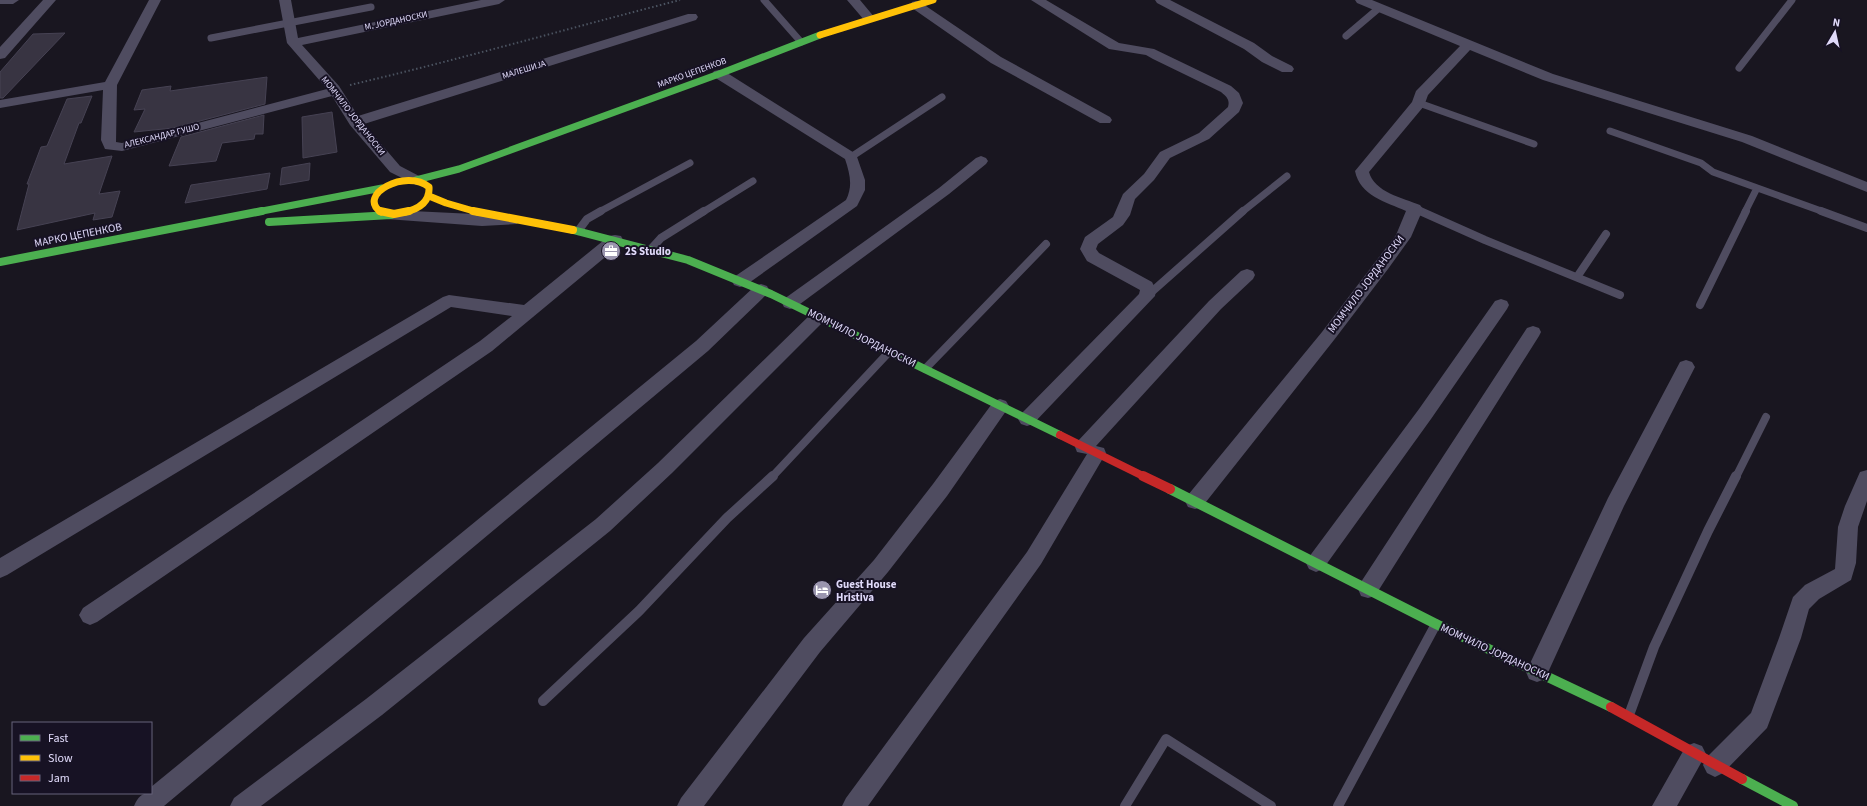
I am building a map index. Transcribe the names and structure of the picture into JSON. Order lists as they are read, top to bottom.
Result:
{
  "streets": {
    "street": [
      "М. ЈОРДАНОСКИ",
      "МАЛЕШИЈА",
      "МАРКО ЦЕПЕНКОВ",
      "МОМЧИЛО ЈОРДАНОСКИ",
      "АЛЕКСАНДАР ГУШО"
    ]
  },
  "crossings": [
    ["М. ЈОРДАНОСКИ", "МОМЧИЛО ЈОРДАНОСКИ"],
    ["МАЛЕШИЈА", "МОМЧИЛО ЈОРДАНОСКИ"],
    ["МОМЧИЛО ЈОРДАНОСКИ", "АЛЕКСАНДАР ГУШО"]
  ],
  "places": {
    "office": ["2S Studio"],
    "hotel": ["Guest House Hristiva"]
  },
  "legend": ["Fast", "Slow", "Jam"],
  "north": "top"
}
